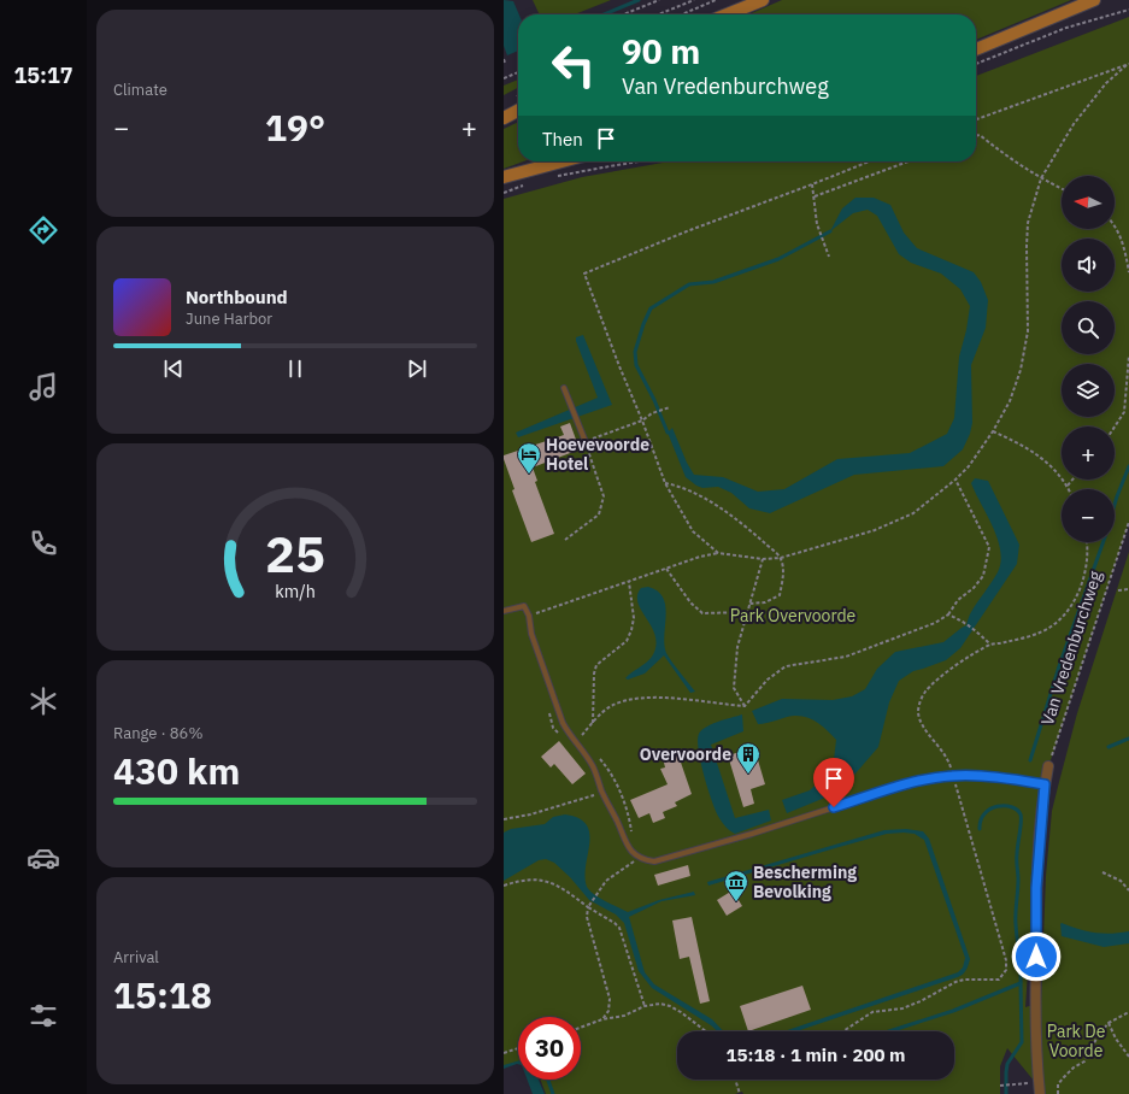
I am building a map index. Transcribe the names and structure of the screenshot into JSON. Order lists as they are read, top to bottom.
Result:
{
  "streets": {
    "path": ["Van Vredenburchweg"]
  },
  "parks": ["Park Overvoorde", "Park De Voorde"],
  "places": {
    "hotel": ["Hoevevoorde Hotel"],
    "building": ["Overvoorde"],
    "museum": ["Bescherming Bevolking"]
  },
  "north": "left",
  "page": {
    "tabs": "15:17",
    "tile": [
      "Climate",
      ["Range · 86%", "430 km"],
      ["Arrival", "15:18"]
    ],
    "turn": ["90 m", "Van Vredenburchweg"],
    "heat": ["−", "19°", "+"],
    "then": "Then",
    "map_buttons": ["+", "−"],
    "song": ["Northbound", "June Harbor"],
    "limit": "30",
    "trip": "15:18 · 1 min · 200 m",
    "gauge": ["25", "km/h"]
  }
}
